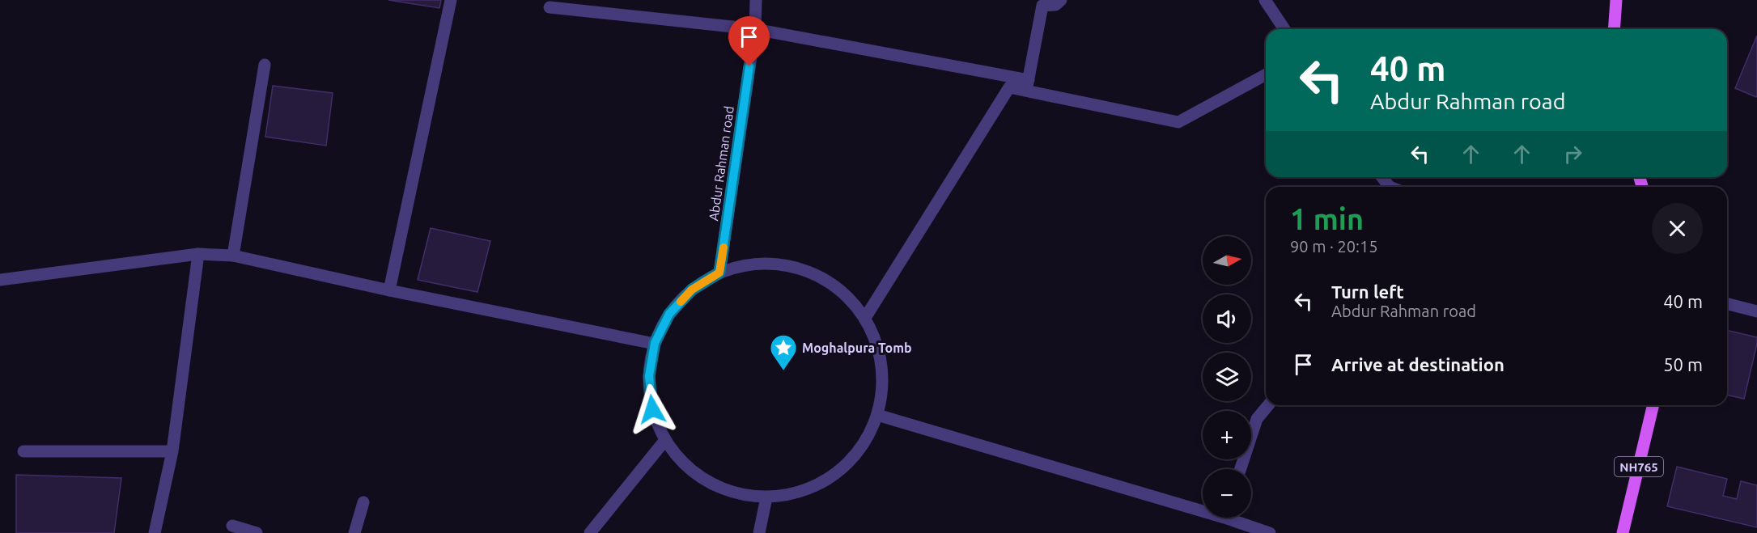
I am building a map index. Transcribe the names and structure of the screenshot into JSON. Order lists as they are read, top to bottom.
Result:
{
  "streets": {
    "main road": ["NH765"],
    "street": ["Abdur Rahman road"]
  },
  "places": {
    "place": ["Moghalpura Tomb"]
  },
  "north": "right",
  "page": {
    "turn": ["40 m", "Abdur Rahman road"],
    "heading": ["1 min", "90 m · 20:15"],
    "map_buttons": ["+", "−"],
    "list": [
      {
        "name": "Turn left",
        "note": "Abdur Rahman road",
        "value": "40 m"
      },
      {
        "name": "Arrive at destination",
        "value": "50 m"
      }
    ]
  }
}
